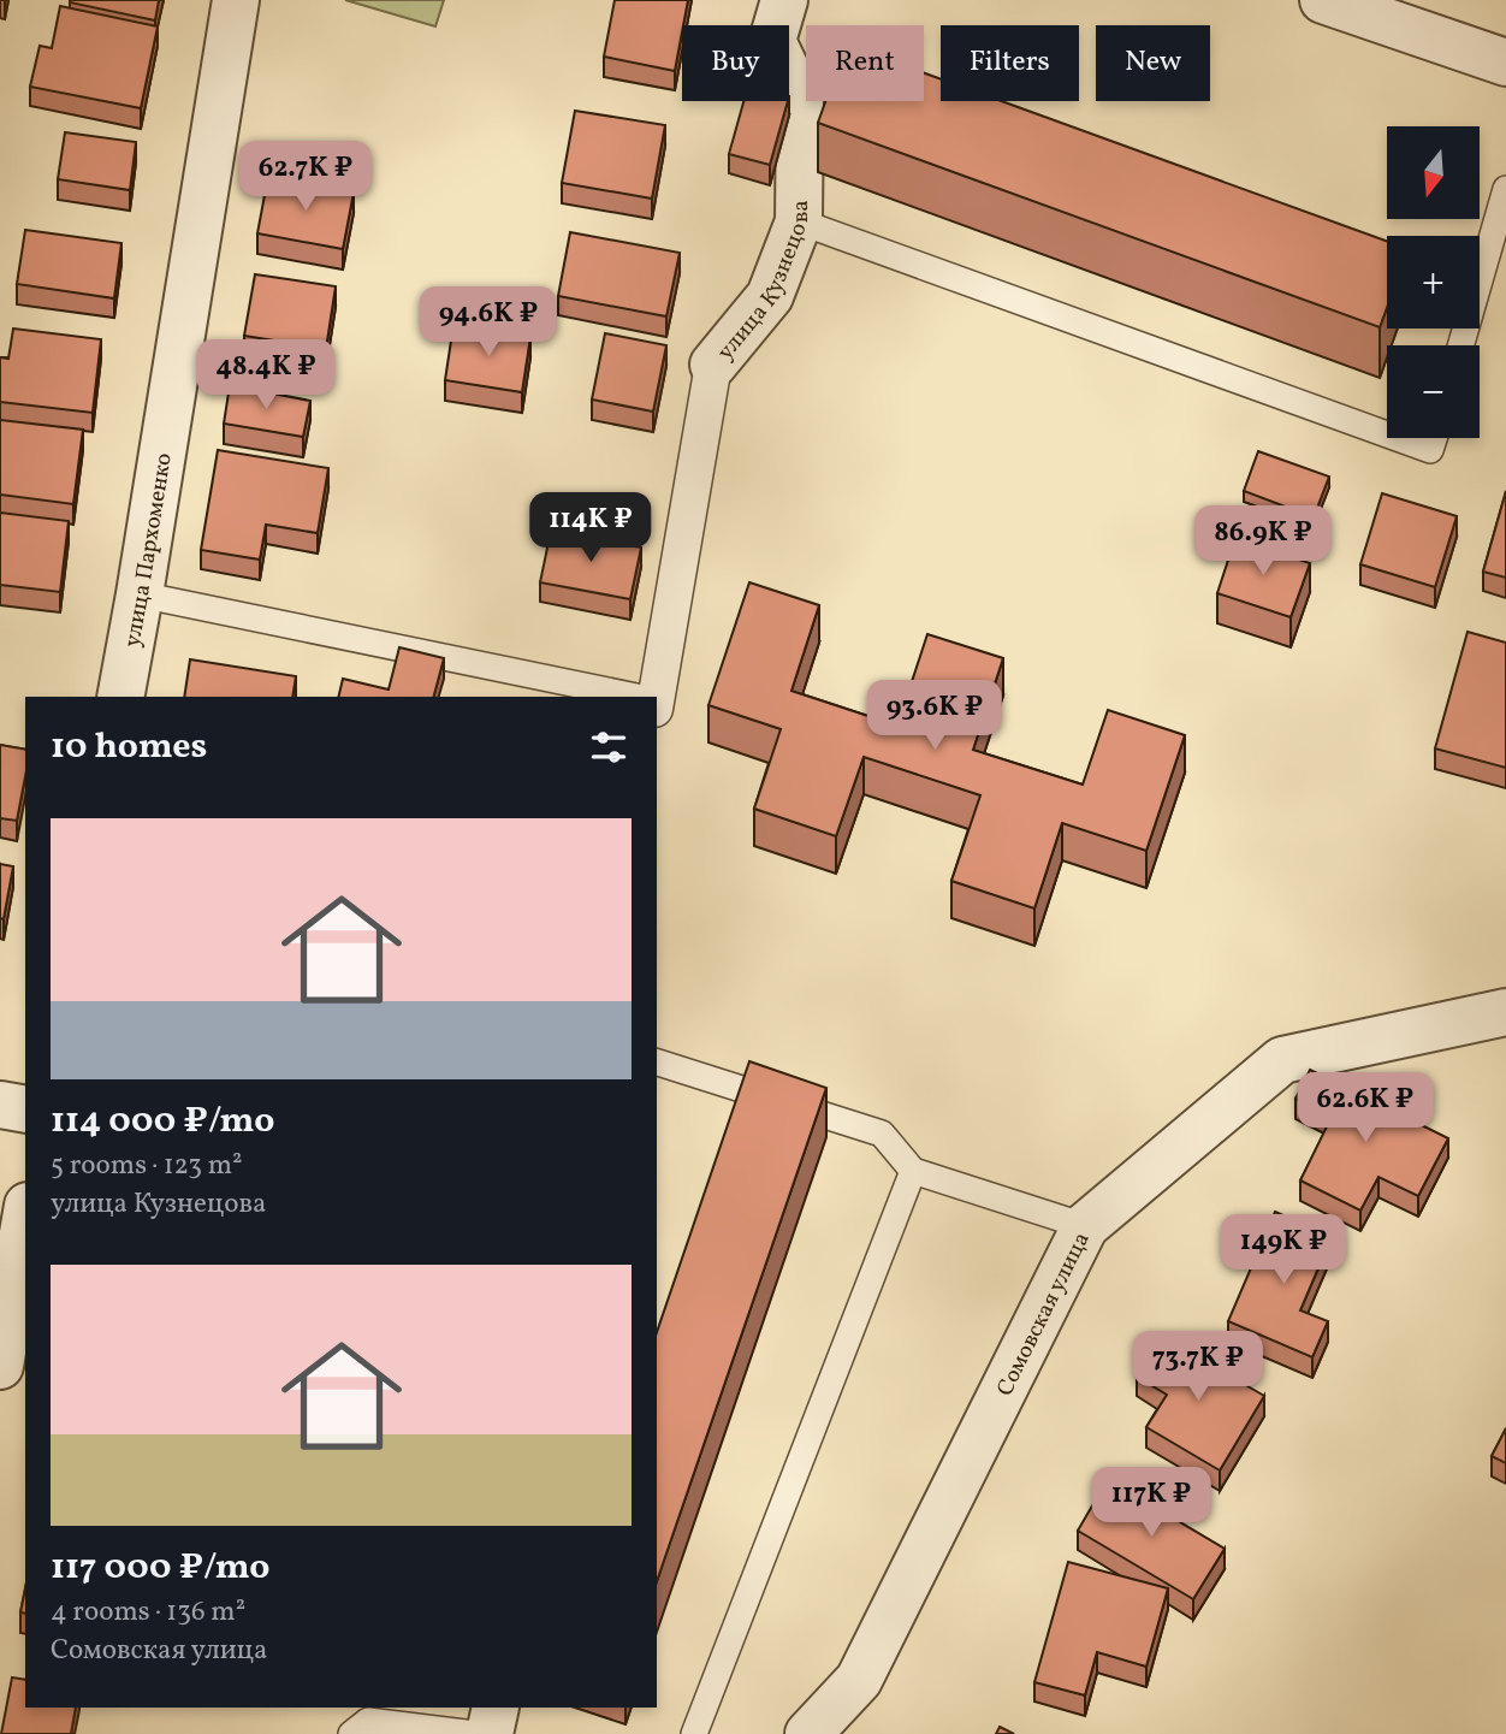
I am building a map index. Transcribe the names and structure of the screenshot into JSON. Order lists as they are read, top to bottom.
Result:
{
  "streets": {
    "street": ["улица Кузнецова", "улица Пархоменко", "Сомовская улица"]
  },
  "north": "bottom",
  "page": {
    "chip": [
      "Buy",
      "Rent",
      "Filters",
      "New"
    ],
    "map_buttons": ["+", "−"],
    "price": [
      "62.7K ₽",
      "94.6K ₽",
      "48.4K ₽",
      "114K ₽",
      "86.9K ₽",
      "93.6K ₽",
      "62.6K ₽",
      "149K ₽",
      "73.7K ₽",
      "117K ₽"
    ],
    "heading": "10 homes",
    "list": [
      {
        "name": "114 000 ₽/mo",
        "note": "5 rooms · 123 m² · улица Кузнецова"
      },
      {
        "name": "117 000 ₽/mo",
        "note": "4 rooms · 136 m² · Сомовская улица"
      }
    ]
  }
}
